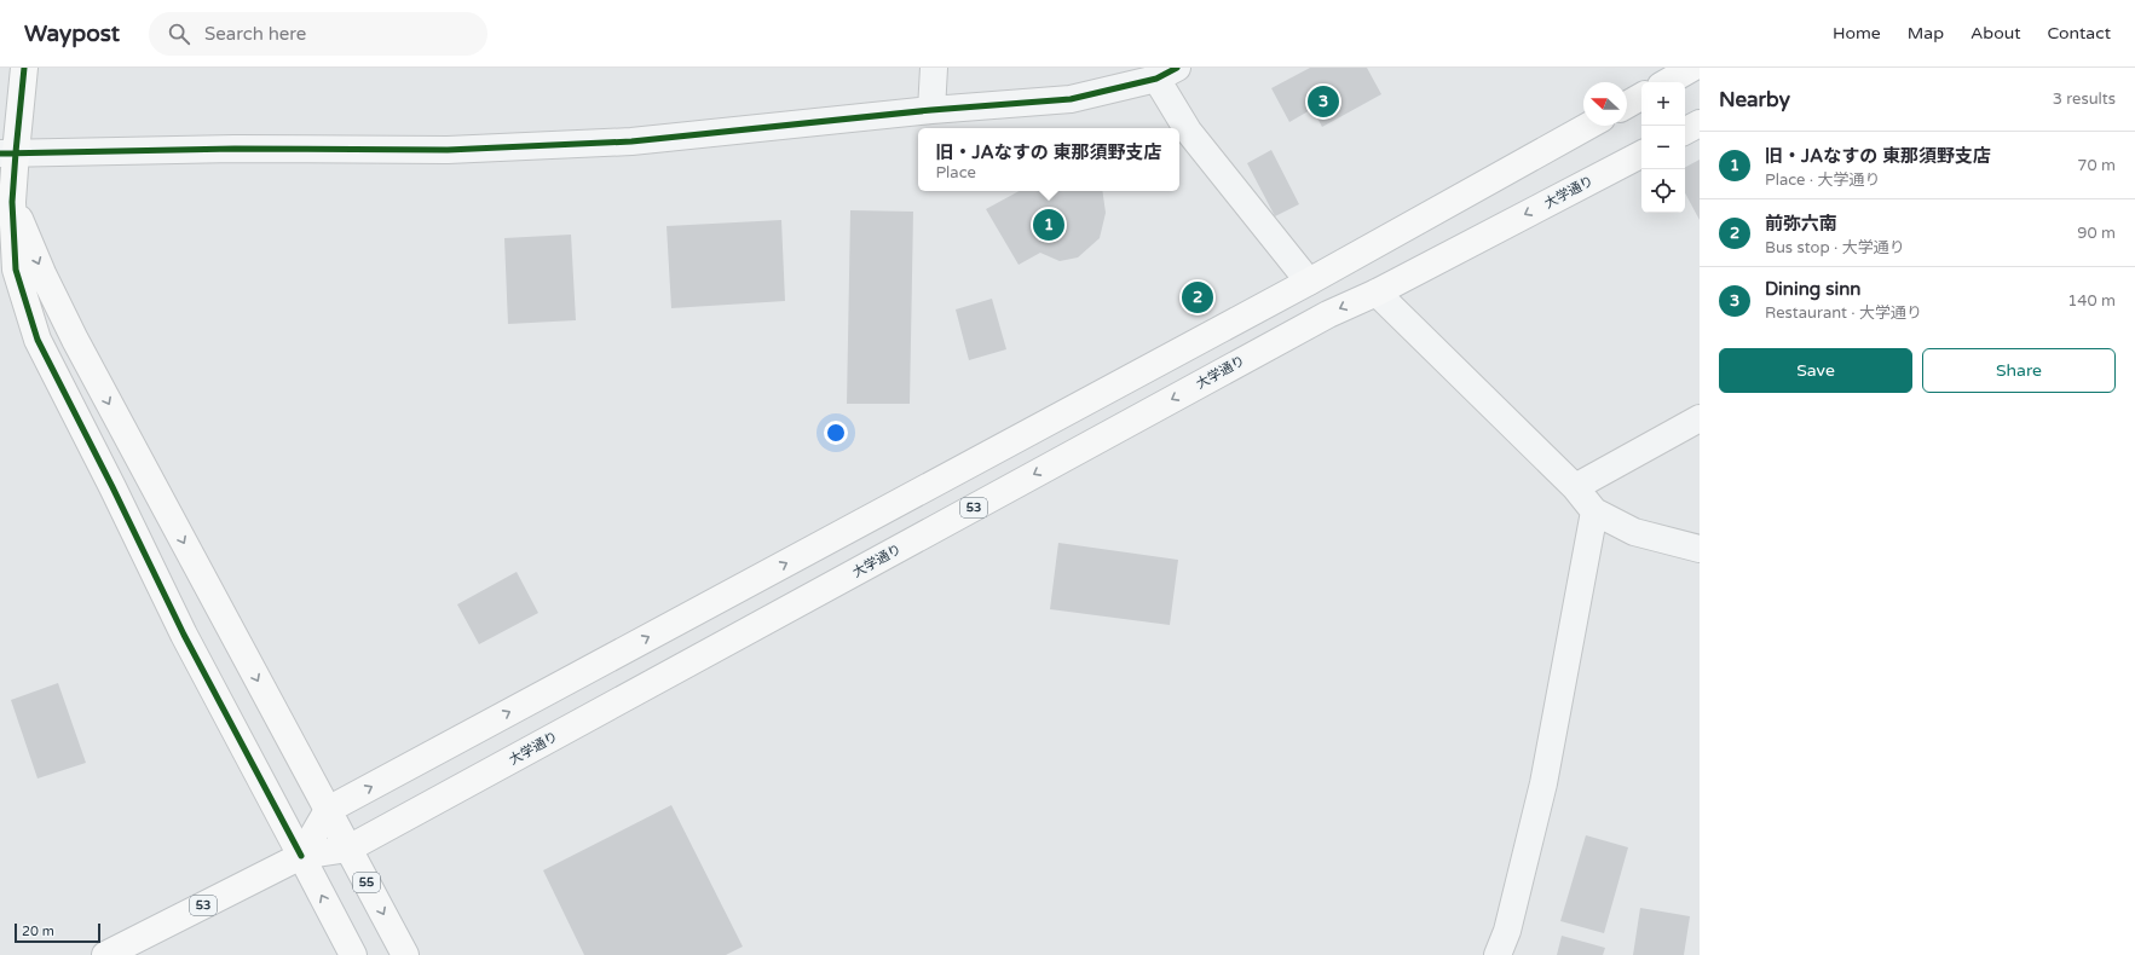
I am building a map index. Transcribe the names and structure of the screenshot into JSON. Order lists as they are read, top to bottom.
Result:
{
  "streets": {
    "main road": ["大学通り", "53", "55"]
  },
  "crossings": [
    ["大学通り", "55"]
  ],
  "scale_bar": "20 m",
  "north": "left",
  "page": {
    "header": "Waypost",
    "search": "Search here",
    "nav": [
      "Home",
      "Map",
      "About",
      "Contact"
    ],
    "heading": ["Nearby", "3 results"],
    "map_buttons": ["+", "−"],
    "pins": ["3", "1", "2"],
    "popup": ["旧・JAなすの 東那須野支店", "Place"],
    "list": [
      {
        "mark": "1",
        "name": "旧・JAなすの 東那須野支店",
        "note": "Place · 大学通り",
        "value": "70 m"
      },
      {
        "mark": "2",
        "name": "前弥六南",
        "note": "Bus stop · 大学通り",
        "value": "90 m"
      },
      {
        "mark": "3",
        "name": "Dining sinn",
        "note": "Restaurant · 大学通り",
        "value": "140 m"
      }
    ],
    "buttons": ["Save", "Share"],
    "scale": "20 m"
  }
}
